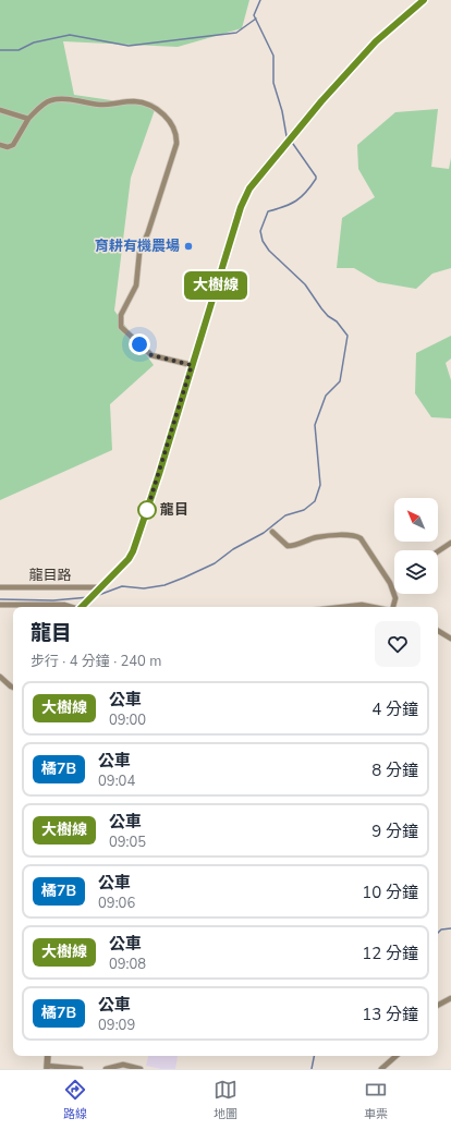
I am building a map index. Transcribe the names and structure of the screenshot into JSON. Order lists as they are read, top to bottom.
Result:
{
  "streets": {
    "street": ["龍目路"]
  },
  "places": ["育耕有機農場", "龍目"],
  "lines": ["bus line 大樹線"],
  "north": "top left",
  "page": {
    "on_map": "大樹線",
    "heading": ["龍目", "步行 · 4 分鐘 · 240 m"],
    "list": [
      {
        "mark": "大樹線",
        "name": "公車",
        "note": "09:00",
        "value": "4 分鐘"
      },
      {
        "mark": "橘7B",
        "name": "公車",
        "note": "09:04",
        "value": "8 分鐘"
      },
      {
        "mark": "大樹線",
        "name": "公車",
        "note": "09:05",
        "value": "9 分鐘"
      },
      {
        "mark": "橘7B",
        "name": "公車",
        "note": "09:06",
        "value": "10 分鐘"
      },
      {
        "mark": "大樹線",
        "name": "公車",
        "note": "09:08",
        "value": "12 分鐘"
      },
      {
        "mark": "橘7B",
        "name": "公車",
        "note": "09:09",
        "value": "13 分鐘"
      }
    ],
    "tabs": ["路線", "地圖", "車票"]
  }
}
